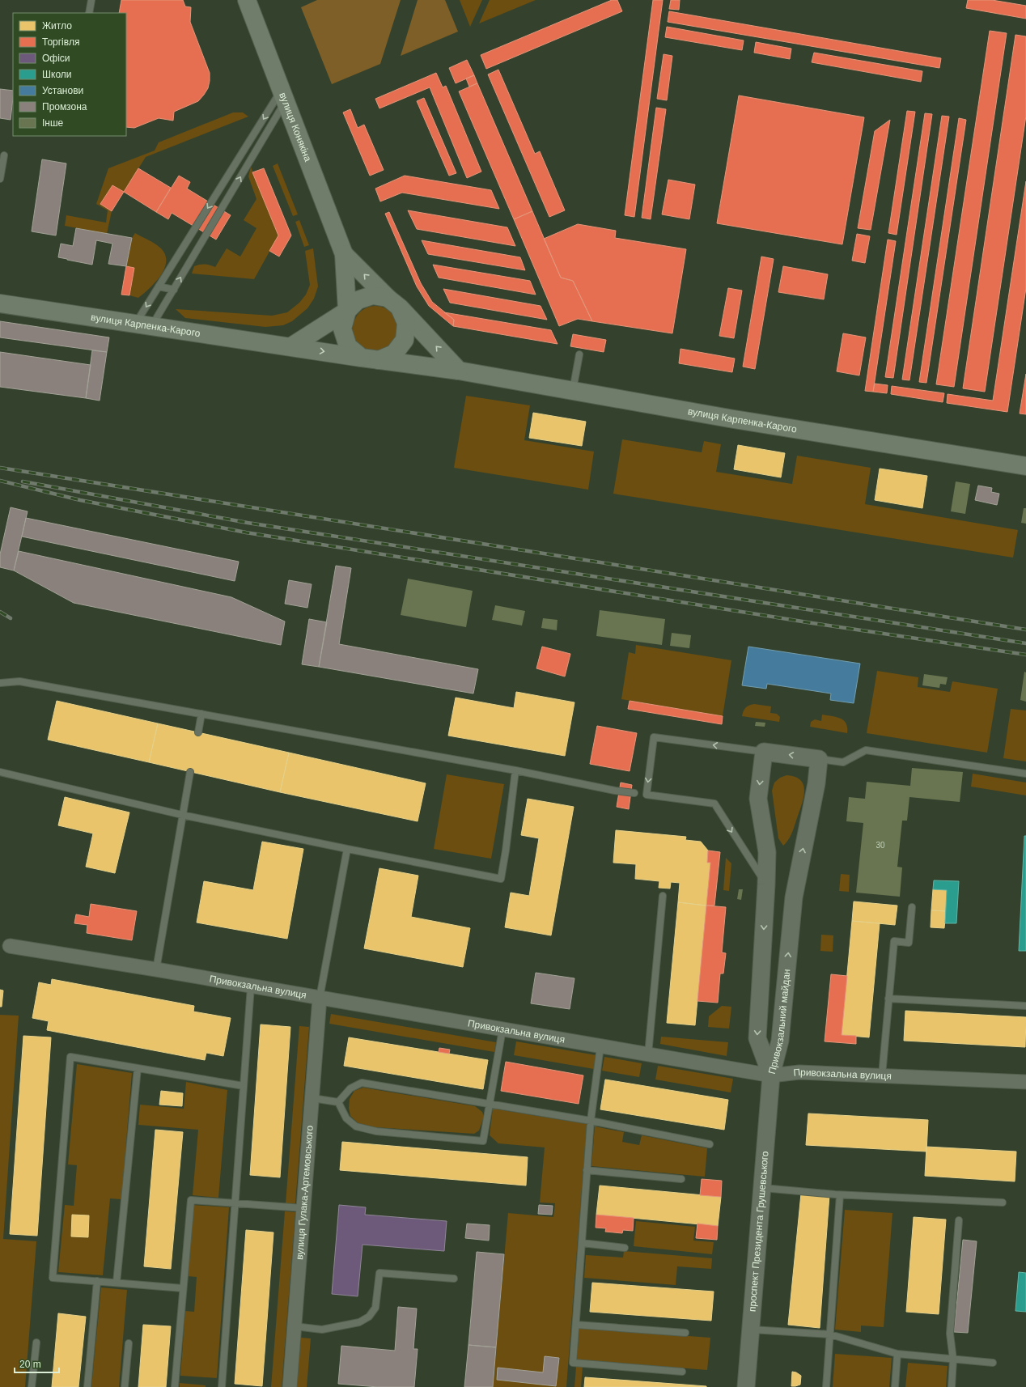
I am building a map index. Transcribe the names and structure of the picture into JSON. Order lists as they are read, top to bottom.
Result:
{
  "streets": {
    "main road": ["вулиця Конякіна", "вулиця Карпенка-Карого"],
    "street": [
      "Привокзальна вулиця",
      "Привокзальний майдан",
      "вулиця Гулака-Артемовського",
      "проспект Президента Грушевського"
    ]
  },
  "crossings": [
    ["Привокзальна вулиця", "Привокзальний майдан"],
    ["Привокзальна вулиця", "вулиця Гулака-Артемовського"],
    ["Привокзальна вулиця", "проспект Президента Грушевського"],
    ["Привокзальний майдан", "проспект Президента Грушевського"]
  ],
  "house_numbers": ["30"],
  "legend": [
    "Житло",
    "Торгівля",
    "Офіси",
    "Школи",
    "Установи",
    "Промзона",
    "Інше"
  ],
  "scale_bar": "20 m"
}
